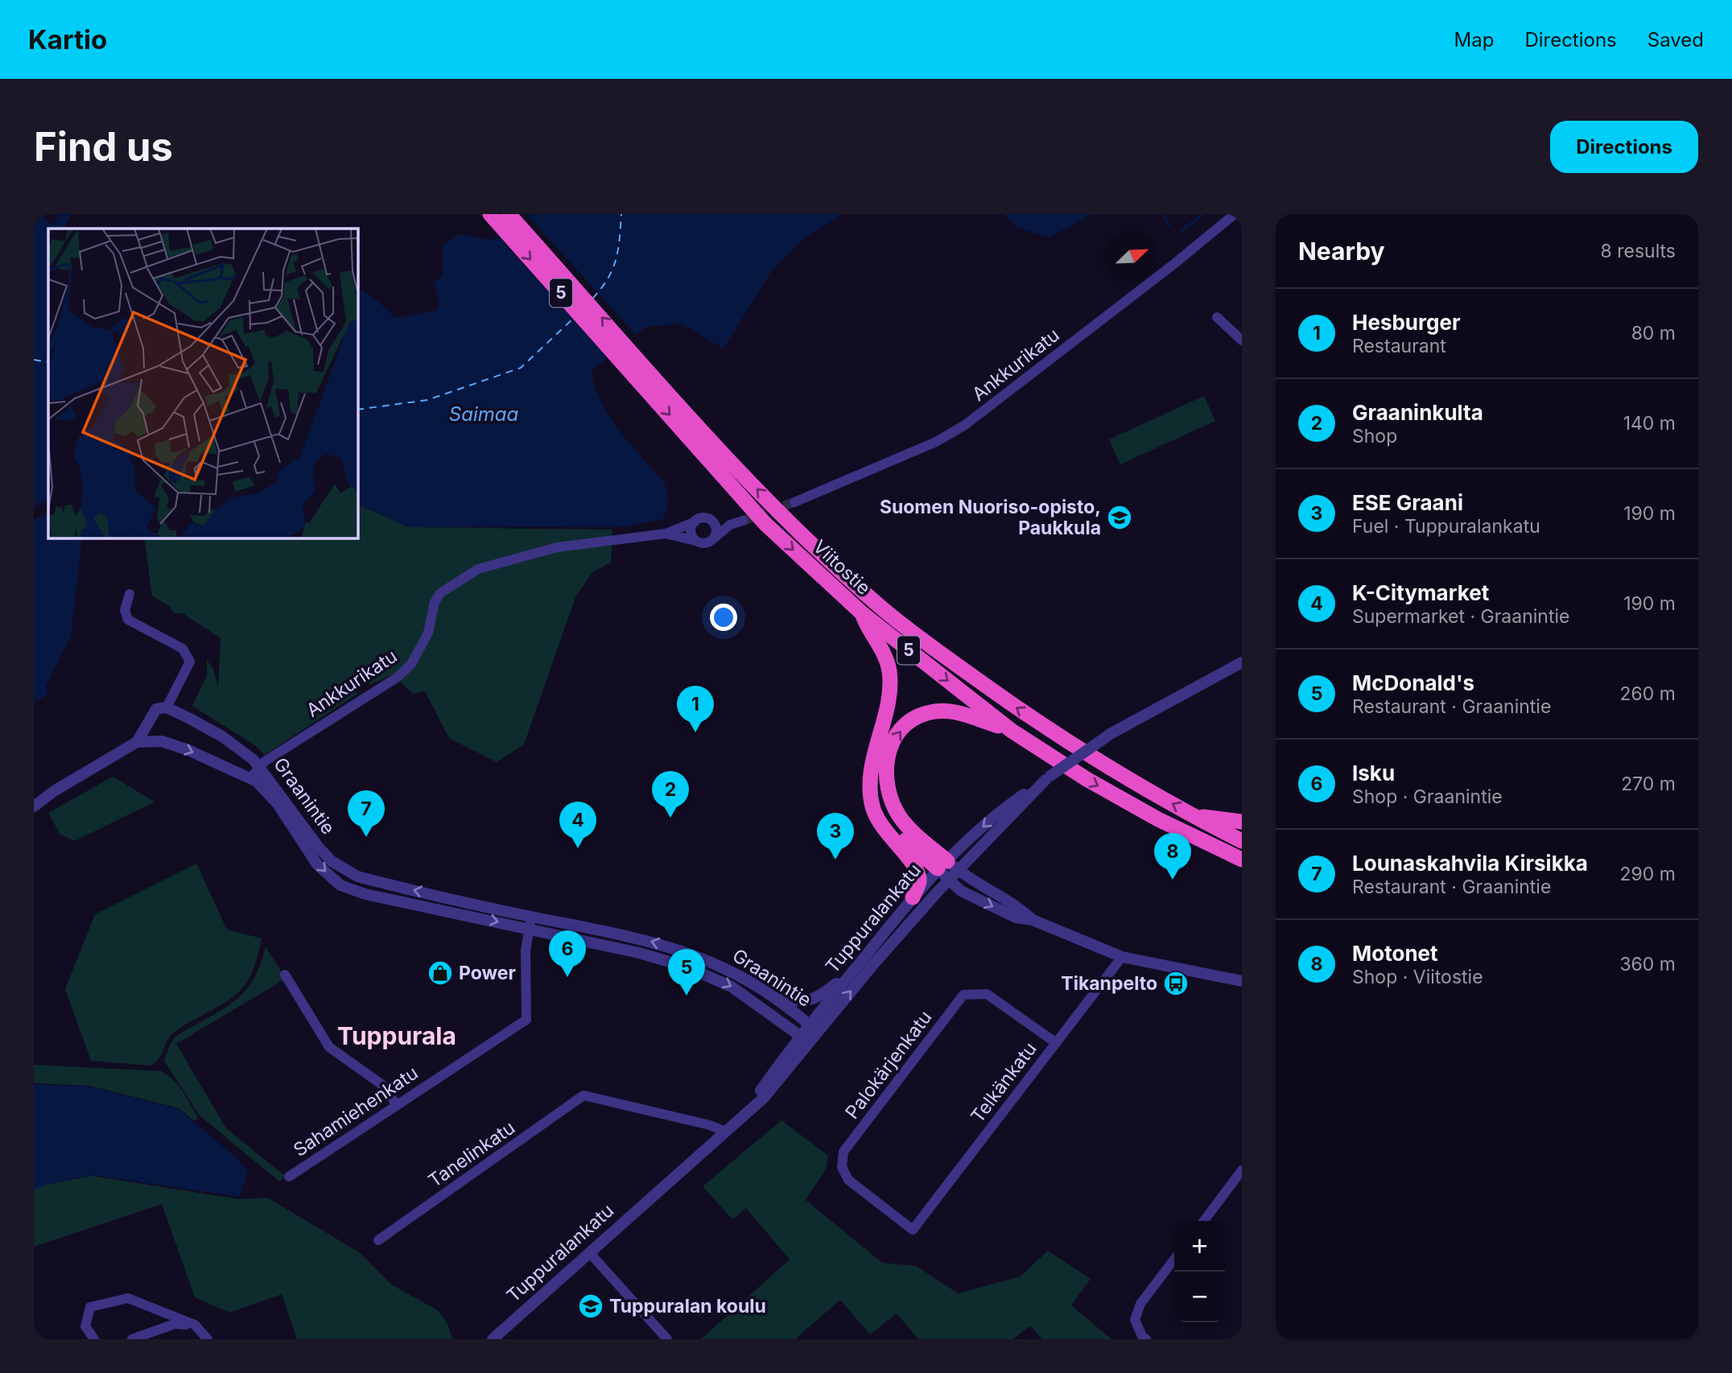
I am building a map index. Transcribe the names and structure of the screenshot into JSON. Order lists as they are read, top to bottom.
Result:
{
  "streets": {
    "highway": ["5", "Viitostie"],
    "street": [
      "Ankkurikatu",
      "Graanintie",
      "Tuppuralankatu",
      "Palokärjenkatu",
      "Telkänkatu",
      "Sahamiehenkatu",
      "Tanelinkatu"
    ]
  },
  "crossings": [
    ["Ankkurikatu", "Graanintie"],
    ["Graanintie", "Tuppuralankatu"],
    ["Graanintie", "Sahamiehenkatu"],
    ["Tuppuralankatu", "Tanelinkatu"],
    ["Palokärjenkatu", "Telkänkatu"]
  ],
  "districts": ["Tuppurala"],
  "water": ["Saimaa"],
  "places": {
    "school or university": ["Suomen Nuoriso-opisto, Paukkula", "Tuppuralan koulu"],
    "shop": ["Power"],
    "bus stop": ["Tikanpelto"]
  },
  "north": "top right",
  "page": {
    "header": "Kartio",
    "nav": ["Map", "Directions", "Saved"],
    "buttons": "Directions",
    "title": "Find us",
    "heading": ["Nearby", "8 results"],
    "list": [
      {
        "mark": "1",
        "name": "Hesburger",
        "note": "Restaurant",
        "value": "80 m"
      },
      {
        "mark": "2",
        "name": "Graaninkulta",
        "note": "Shop",
        "value": "140 m"
      },
      {
        "mark": "3",
        "name": "ESE Graani",
        "note": "Fuel · Tuppuralankatu",
        "value": "190 m"
      },
      {
        "mark": "4",
        "name": "K-Citymarket",
        "note": "Supermarket · Graanintie",
        "value": "190 m"
      },
      {
        "mark": "5",
        "name": "McDonald's",
        "note": "Restaurant · Graanintie",
        "value": "260 m"
      },
      {
        "mark": "6",
        "name": "Isku",
        "note": "Shop · Graanintie",
        "value": "270 m"
      },
      {
        "mark": "7",
        "name": "Lounaskahvila Kirsikka",
        "note": "Restaurant · Graanintie",
        "value": "290 m"
      },
      {
        "mark": "8",
        "name": "Motonet",
        "note": "Shop · Viitostie",
        "value": "360 m"
      }
    ],
    "pins": [
      "1",
      "2",
      "7",
      "4",
      "3",
      "8",
      "6",
      "5"
    ],
    "map_buttons": ["+", "−"]
  }
}
